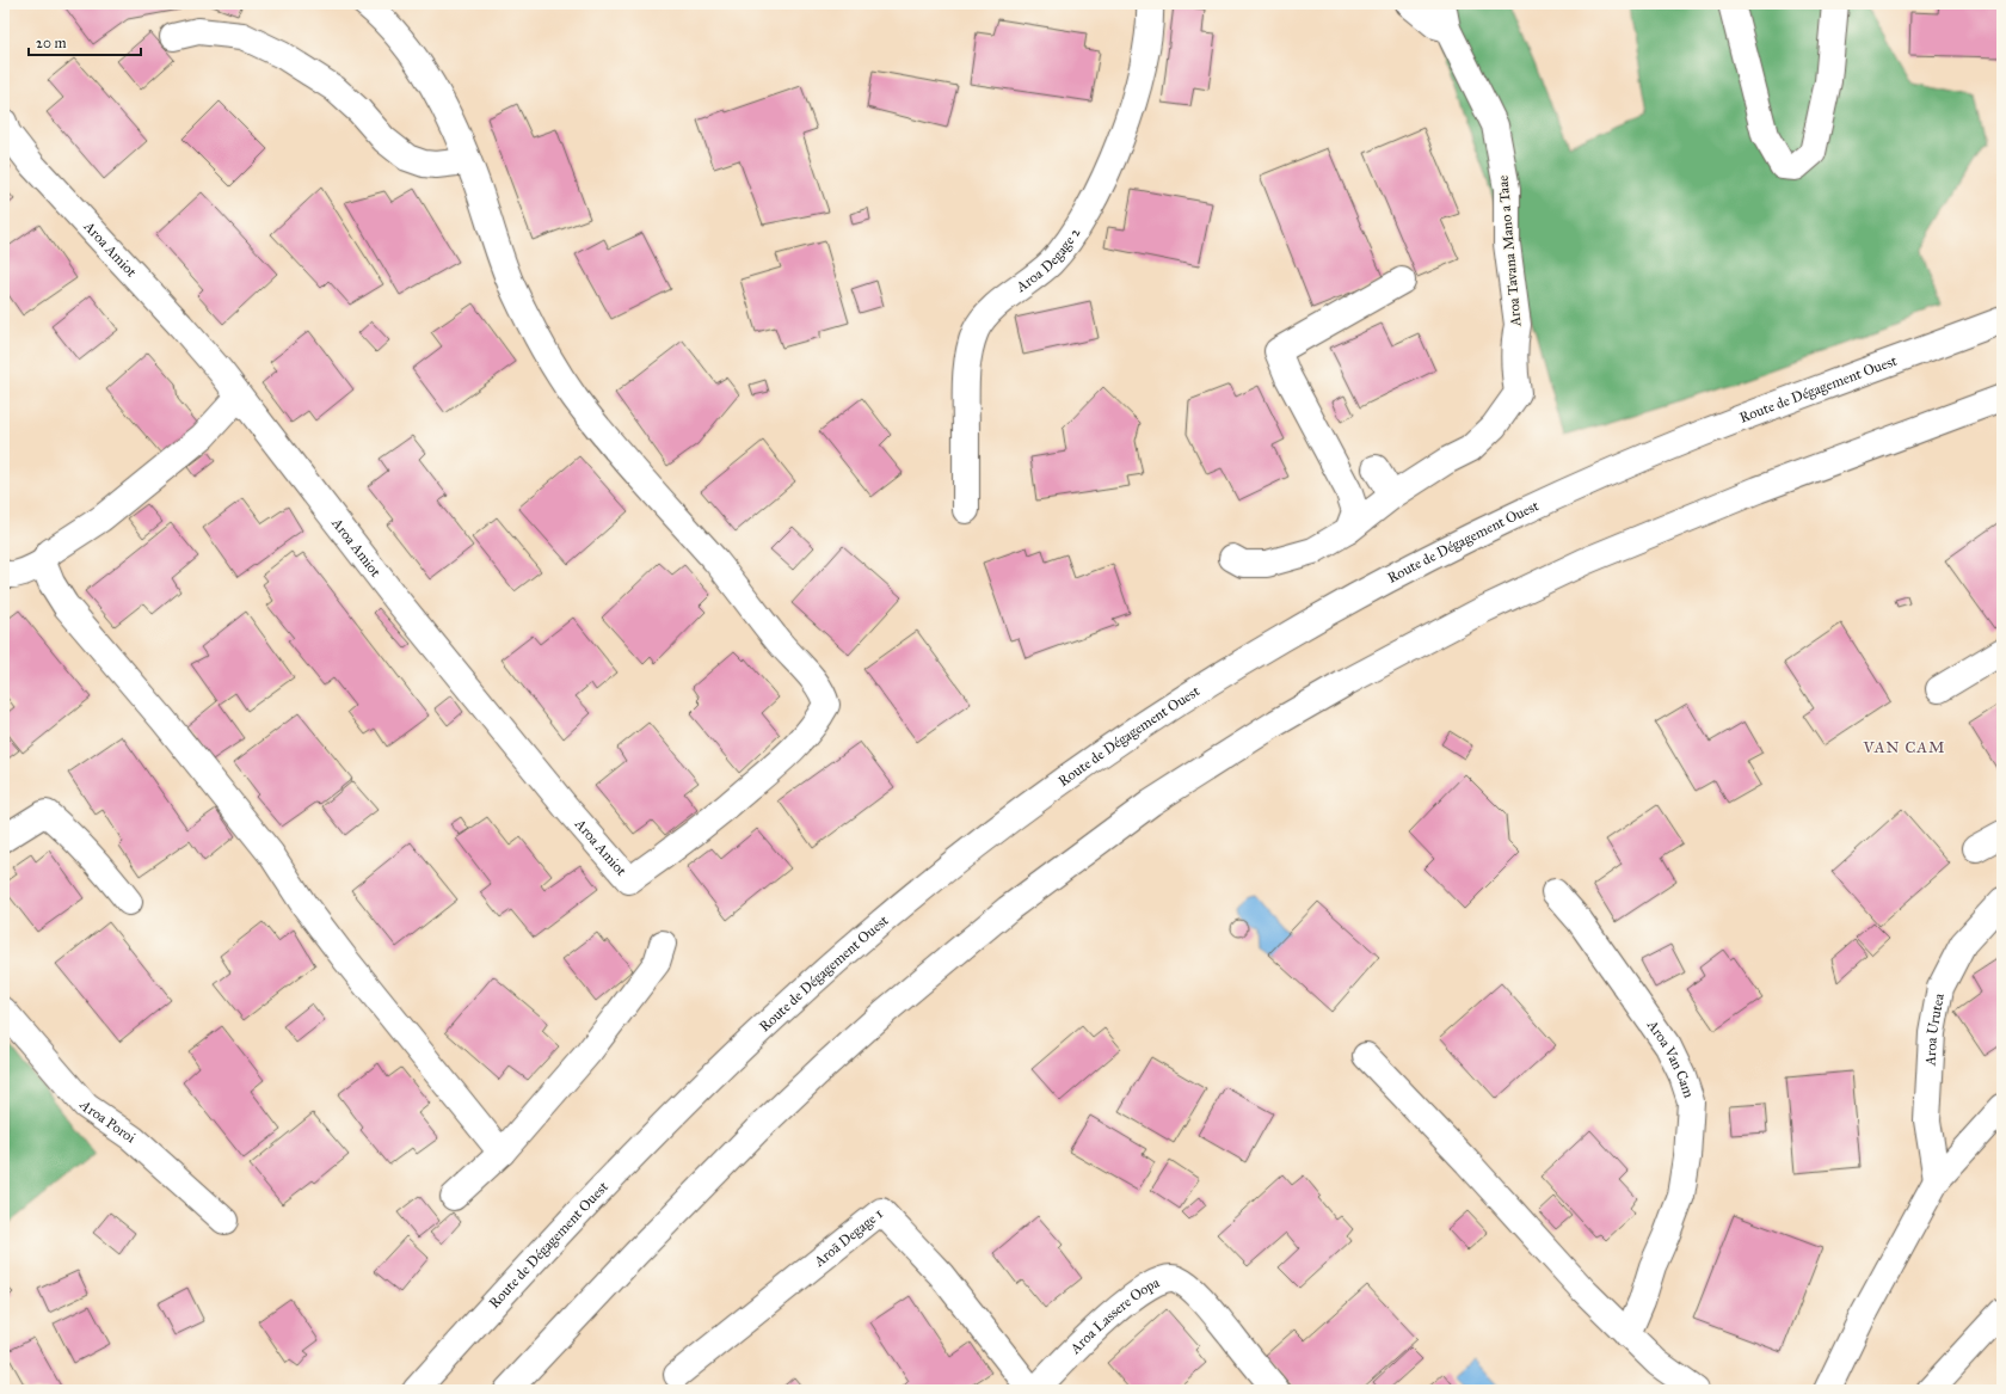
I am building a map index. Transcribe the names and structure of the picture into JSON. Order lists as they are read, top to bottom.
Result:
{
  "streets": {
    "main road": [
      "Aroa Amiot",
      "Aroa Tavana Mano a Taae",
      "Aroa Degage 2",
      "Route de Dégagement Ouest",
      "Aroa Urutea",
      "Aroa Van Cam",
      "Aroa Poroi",
      "Aroā Degage 1",
      "Aroa Lassere Oopa"
    ]
  },
  "crossings": [
    ["Aroā Degage 1", "Aroa Lassere Oopa"]
  ],
  "districts": ["VAN CAM"],
  "scale_bar": "20 m"
}
